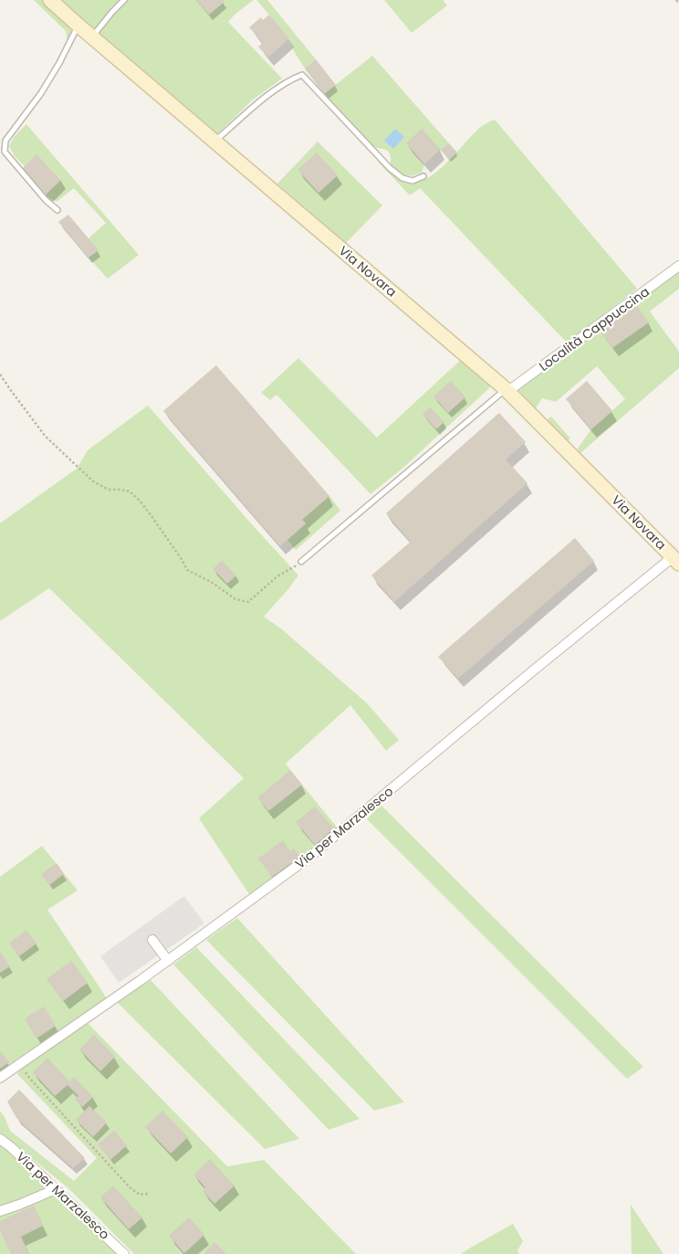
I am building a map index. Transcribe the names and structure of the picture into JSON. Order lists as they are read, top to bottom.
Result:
{
  "streets": {
    "main road": ["Via Novara"],
    "street": ["Località Cappuccina", "Via per Marzalesco"]
  },
  "crossings": [
    ["Via Novara", "Località Cappuccina"],
    ["Via Novara", "Via per Marzalesco"]
  ]
}
